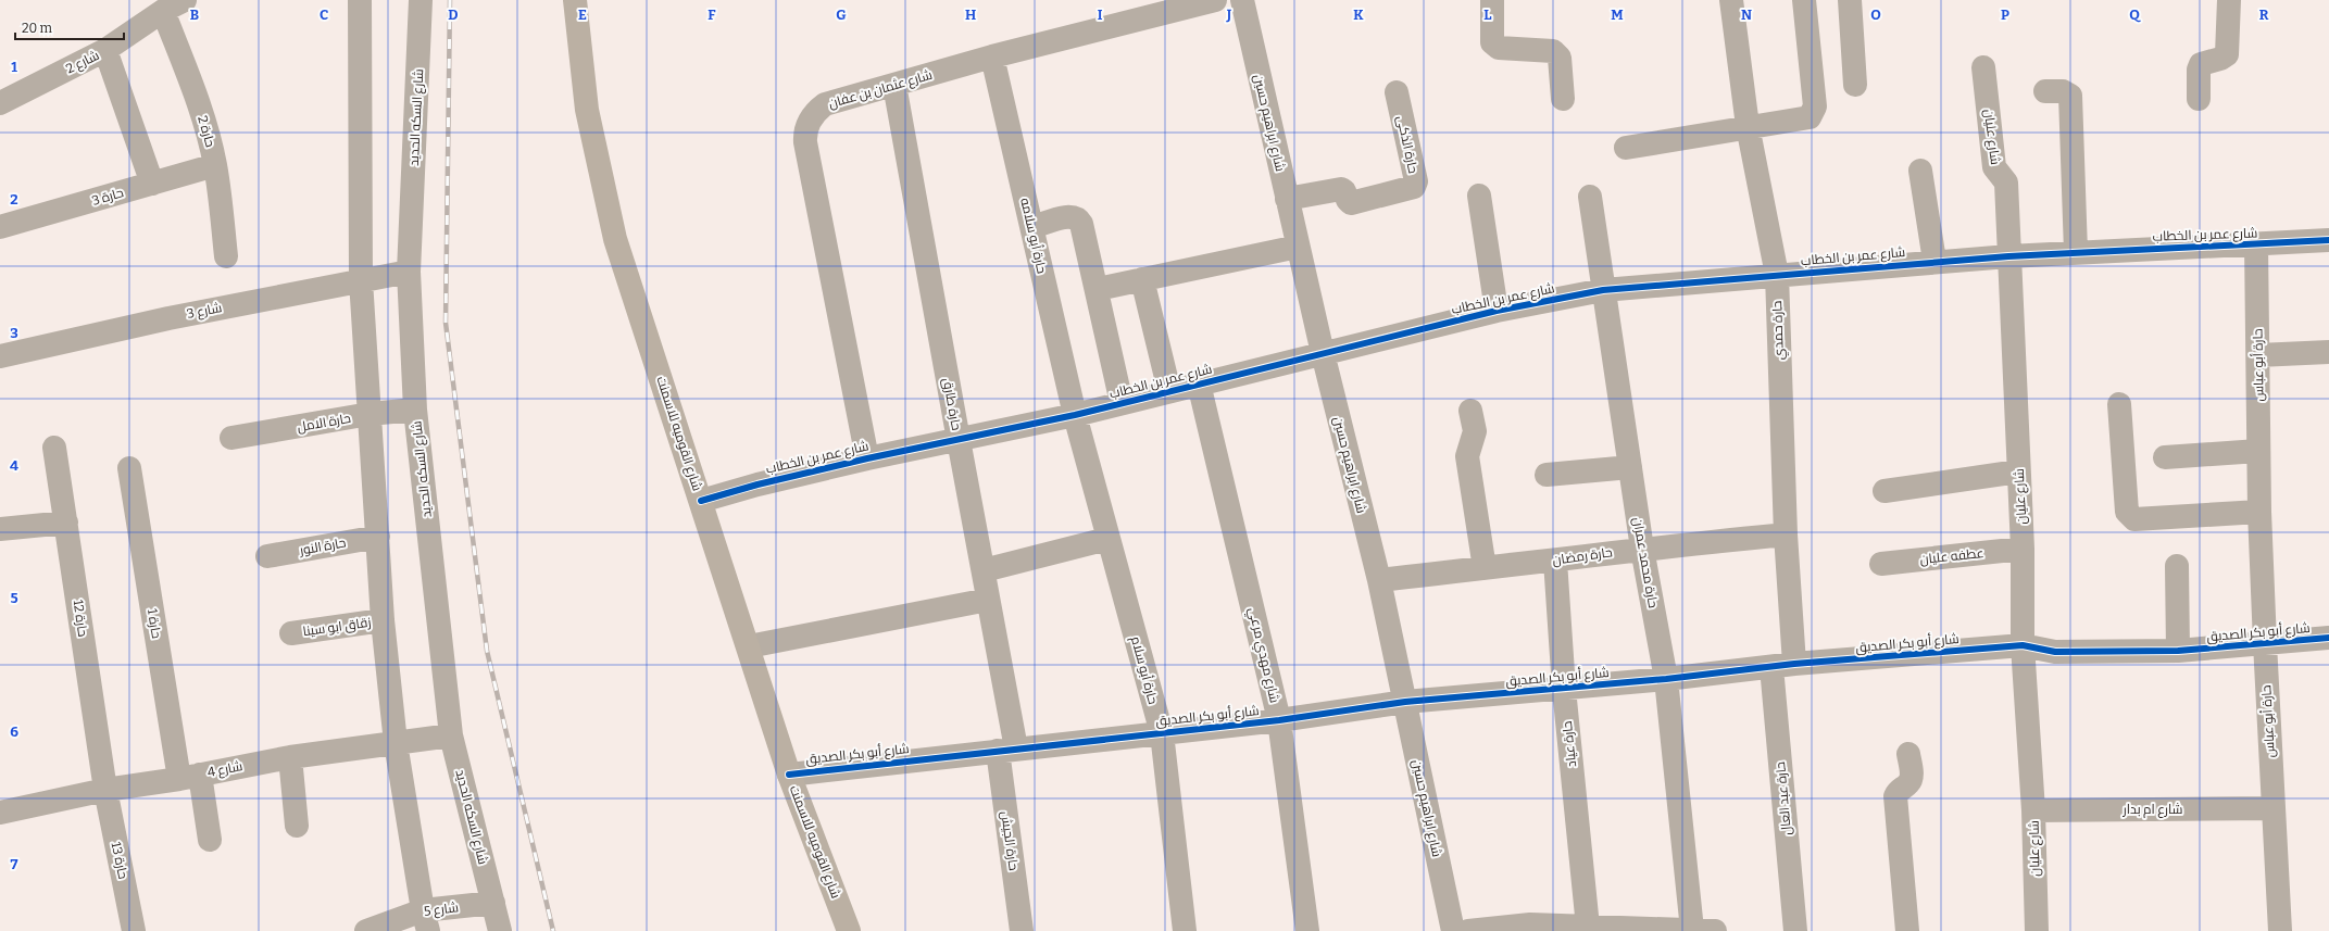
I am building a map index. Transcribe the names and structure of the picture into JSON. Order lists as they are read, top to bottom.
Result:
{
  "streets": {
    "main road": ["شارع القوميه للاسمنت"],
    "street": [
      "شارع 2",
      "شارع عثمان بن عفان",
      "شارع السكه الحديد",
      "شارع ابراهيم حسين",
      "حارة 2",
      "شارع عليان",
      "حارة الذكى",
      "حارة 3",
      "شارع عمر بن الخطاب",
      "حارة أبو سلامه",
      "شارع 3",
      "حارة حمدي",
      "حارة أبو عباس",
      "حارة طارق",
      "حارة الامل",
      "حارة النور",
      "حارة رمضان",
      "عطفه عليان",
      "حارة محمد عمران",
      "حارة 12",
      "حارة 1",
      "زقاق ابو سينا",
      "شارع أبو بكر الصديق",
      "شارع مهدي مرعي",
      "حارة أبو سلام",
      "حارة عياد",
      "شارع 4",
      "حارة عبد العال",
      "شارع ام بدار",
      "حارة الجيش",
      "حارة 13",
      "شارع 5"
    ]
  },
  "crossings": [
    ["شارع 2", "حارة 2"],
    ["شارع عثمان بن عفان", "شارع عمر بن الخطاب"],
    ["شارع عثمان بن عفان", "حارة أبو سلامه"],
    ["شارع عثمان بن عفان", "حارة طارق"],
    ["شارع السكه الحديد", "شارع 3"],
    ["شارع السكه الحديد", "حارة الامل"],
    ["شارع السكه الحديد", "شارع 4"],
    ["شارع السكه الحديد", "شارع 5"],
    ["شارع ابراهيم حسين", "حارة الذكى"],
    ["شارع ابراهيم حسين", "شارع عمر بن الخطاب"],
    ["شارع ابراهيم حسين", "حارة رمضان"],
    ["شارع ابراهيم حسين", "شارع أبو بكر الصديق"],
    ["حارة 2", "حارة 3"],
    ["شارع عليان", "شارع عمر بن الخطاب"],
    ["شارع عليان", "عطفه عليان"],
    ["شارع عليان", "شارع أبو بكر الصديق"],
    ["شارع عليان", "شارع ام بدار"],
    ["شارع عمر بن الخطاب", "حارة أبو سلامه"],
    ["شارع عمر بن الخطاب", "حارة حمدي"],
    ["شارع عمر بن الخطاب", "حارة أبو عباس"],
    ["شارع عمر بن الخطاب", "حارة طارق"],
    ["شارع عمر بن الخطاب", "شارع القوميه للاسمنت"],
    ["شارع عمر بن الخطاب", "حارة محمد عمران"],
    ["شارع عمر بن الخطاب", "شارع مهدي مرعي"],
    ["شارع عمر بن الخطاب", "حارة أبو سلام"],
    ["حارة أبو سلامه", "حارة أبو سلام"],
    ["حارة حمدي", "حارة رمضان"],
    ["حارة حمدي", "شارع أبو بكر الصديق"],
    ["حارة أبو عباس", "شارع أبو بكر الصديق"],
    ["حارة أبو عباس", "شارع ام بدار"],
    ["حارة طارق", "شارع أبو بكر الصديق"],
    ["حارة طارق", "حارة الجيش"],
    ["شارع القوميه للاسمنت", "شارع أبو بكر الصديق"],
    ["حارة رمضان", "حارة محمد عمران"],
    ["حارة رمضان", "حارة عياد"],
    ["حارة محمد عمران", "شارع أبو بكر الصديق"],
    ["حارة 12", "شارع 4"],
    ["حارة 12", "حارة 13"],
    ["حارة 1", "شارع 4"],
    ["شارع أبو بكر الصديق", "شارع مهدي مرعي"],
    ["شارع أبو بكر الصديق", "حارة أبو سلام"],
    ["شارع أبو بكر الصديق", "حارة عياد"],
    ["شارع أبو بكر الصديق", "حارة عبد العال"],
    ["شارع أبو بكر الصديق", "حارة الجيش"],
    ["شارع 4", "حارة 13"]
  ],
  "scale_bar": "20 m",
  "grid": {
    "columns": [
      "B",
      "C",
      "D",
      "E",
      "F",
      "G",
      "H",
      "I",
      "J",
      "K",
      "L",
      "M",
      "N",
      "O",
      "P",
      "Q",
      "R"
    ],
    "rows": [
      "1",
      "2",
      "3",
      "4",
      "5",
      "6",
      "7"
    ]
  }
}
